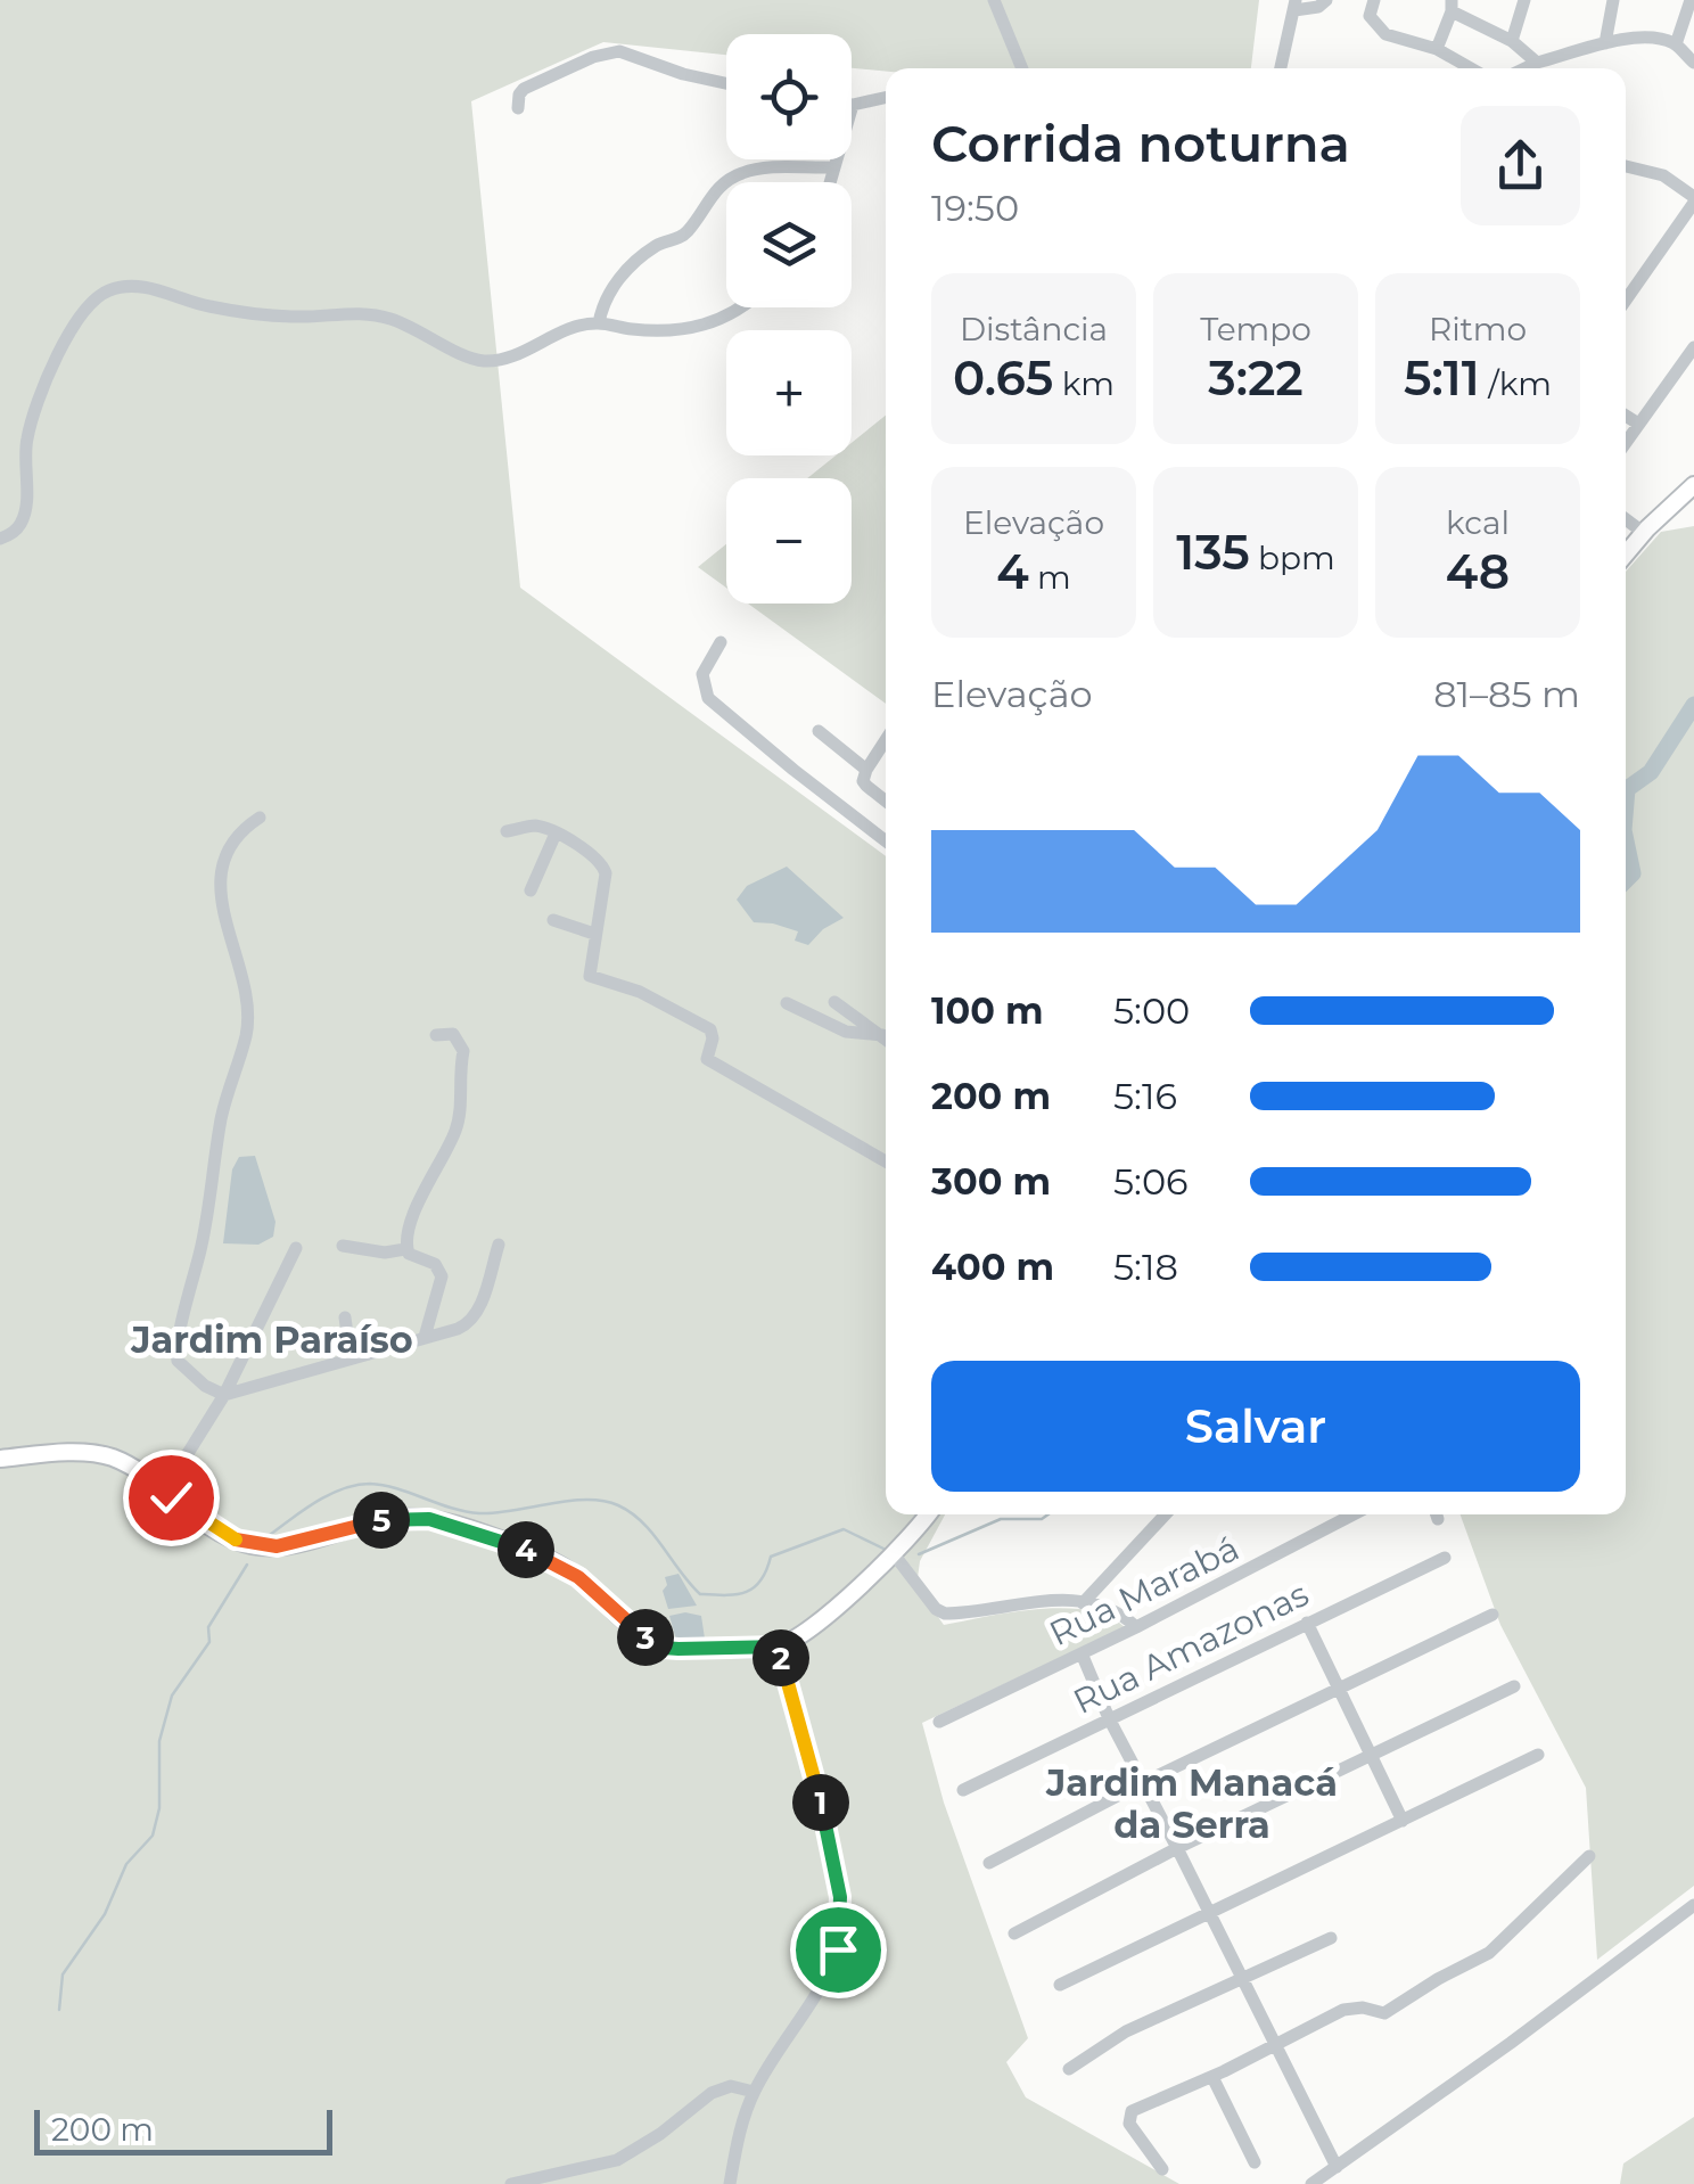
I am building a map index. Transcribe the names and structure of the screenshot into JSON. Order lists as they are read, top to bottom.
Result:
{
  "streets": {
    "street": ["Rua Marabá", "Rua Amazonas"]
  },
  "districts": ["Jardim Paraíso", "Jardim Manacá da Serra"],
  "scale_bar": "200 m",
  "page": {
    "map_buttons": ["+", "−"],
    "heading": ["Corrida noturna", "19:50"],
    "stats": [
      ["Distância", "0.65 km"],
      ["Tempo", "3:22"],
      ["Ritmo", "5:11 /km"],
      ["Elevação", "4 m"],
      ["135 bpm"],
      ["kcal", "48"]
    ],
    "chart": ["Elevação", "81–85 m"],
    "list": [
      {
        "name": "100 m",
        "note": "5:00"
      },
      {
        "name": "200 m",
        "note": "5:16"
      },
      {
        "name": "300 m",
        "note": "5:06"
      },
      {
        "name": "400 m",
        "note": "5:18"
      }
    ],
    "buttons": "Salvar",
    "pins": [
      "5",
      "4",
      "3",
      "2",
      "1"
    ],
    "scale": "200 m"
  }
}
